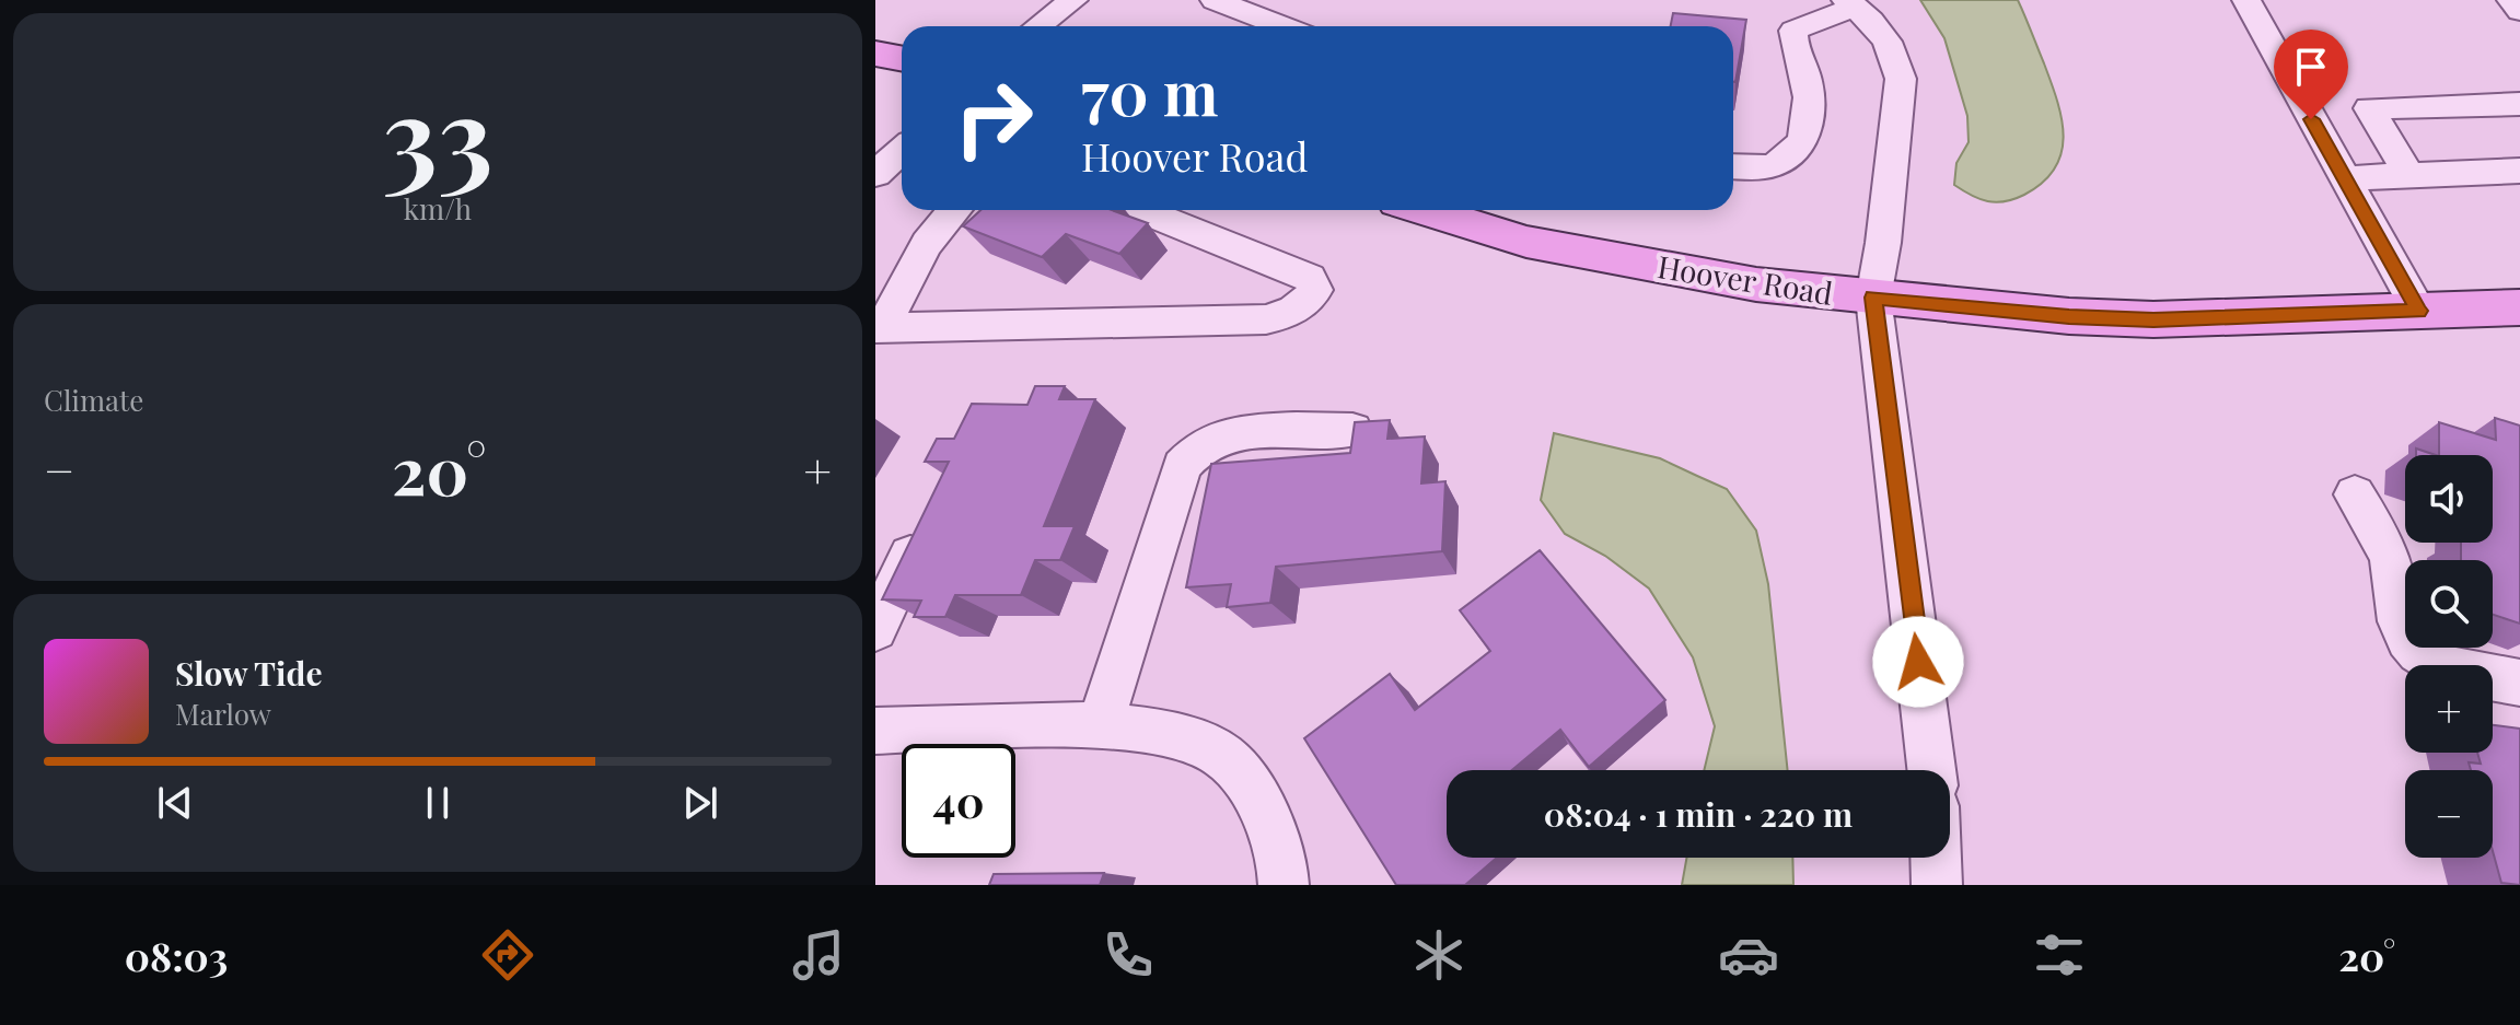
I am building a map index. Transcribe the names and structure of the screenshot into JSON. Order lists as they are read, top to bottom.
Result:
{
  "streets": {
    "main road": ["Hoover Road"]
  },
  "page": {
    "tile": [
      ["33", "km/h"],
      "Climate"
    ],
    "turn": ["70 m", "Hoover Road"],
    "heat": ["−", "20°", "+"],
    "map_buttons": ["+", "−"],
    "song": ["Slow Tide", "Marlow"],
    "limit": "40",
    "trip": "08:04 · 1 min · 220 m",
    "tabs": ["08:03", "20°"]
  }
}
